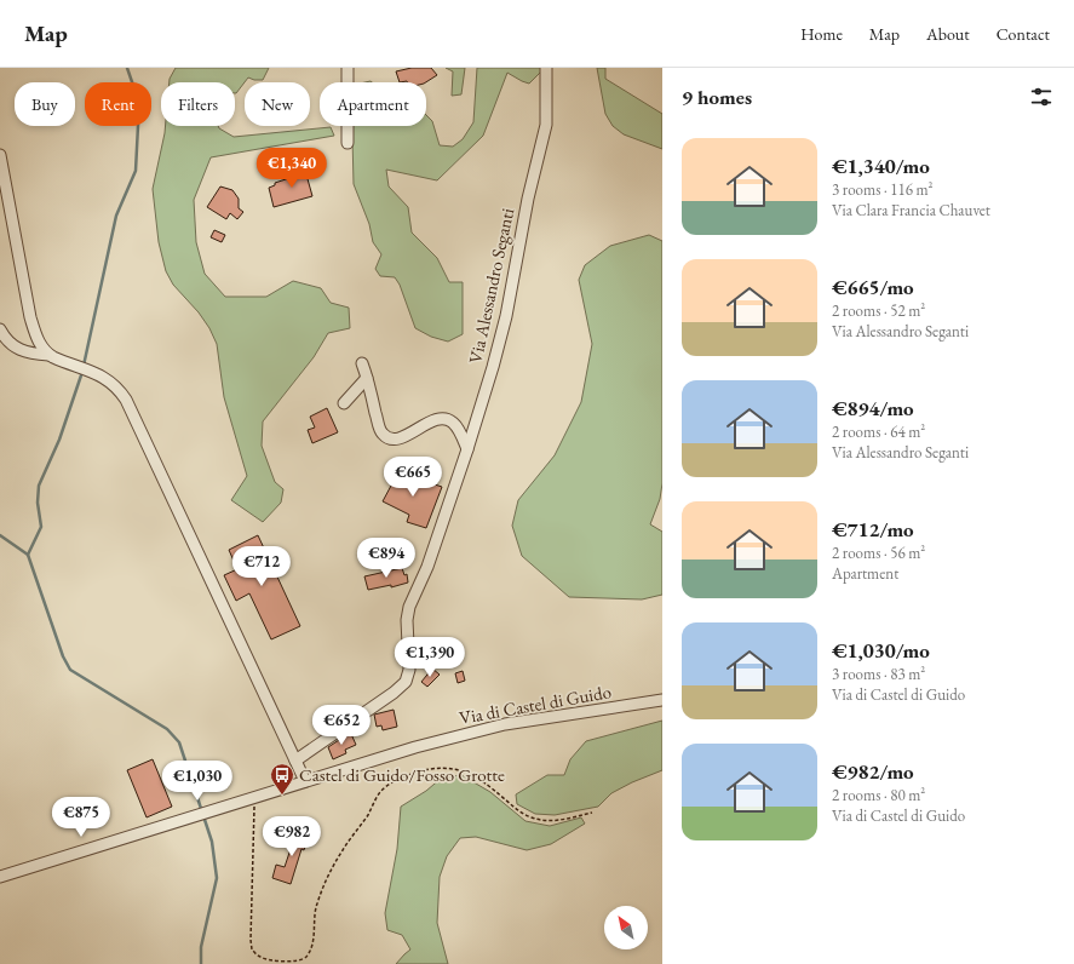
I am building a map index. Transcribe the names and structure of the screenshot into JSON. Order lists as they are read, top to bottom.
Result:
{
  "streets": {
    "street": ["Via Alessandro Seganti", "Via di Castel di Guido"]
  },
  "places": {
    "bus stop": ["Castel di Guido/Fosso Grotte"]
  },
  "north": "top left",
  "page": {
    "header": "Map",
    "nav": [
      "Home",
      "Map",
      "About",
      "Contact"
    ],
    "heading": "9 homes",
    "chip": [
      "Buy",
      "Rent",
      "Filters",
      "New",
      "Apartment"
    ],
    "list": [
      {
        "name": "€1,340/mo",
        "note": "3 rooms · 116 m² · Via Clara Francia Chauvet"
      },
      {
        "name": "€665/mo",
        "note": "2 rooms · 52 m² · Via Alessandro Seganti"
      },
      {
        "name": "€894/mo",
        "note": "2 rooms · 64 m² · Via Alessandro Seganti"
      },
      {
        "name": "€712/mo",
        "note": "2 rooms · 56 m² · Apartment"
      },
      {
        "name": "€1,030/mo",
        "note": "3 rooms · 83 m² · Via di Castel di Guido"
      },
      {
        "name": "€982/mo",
        "note": "2 rooms · 80 m² · Via di Castel di Guido"
      }
    ],
    "price": [
      "€1,340",
      "€665",
      "€894",
      "€712",
      "€1,390",
      "€652",
      "€1,030",
      "€875",
      "€982"
    ]
  }
}
